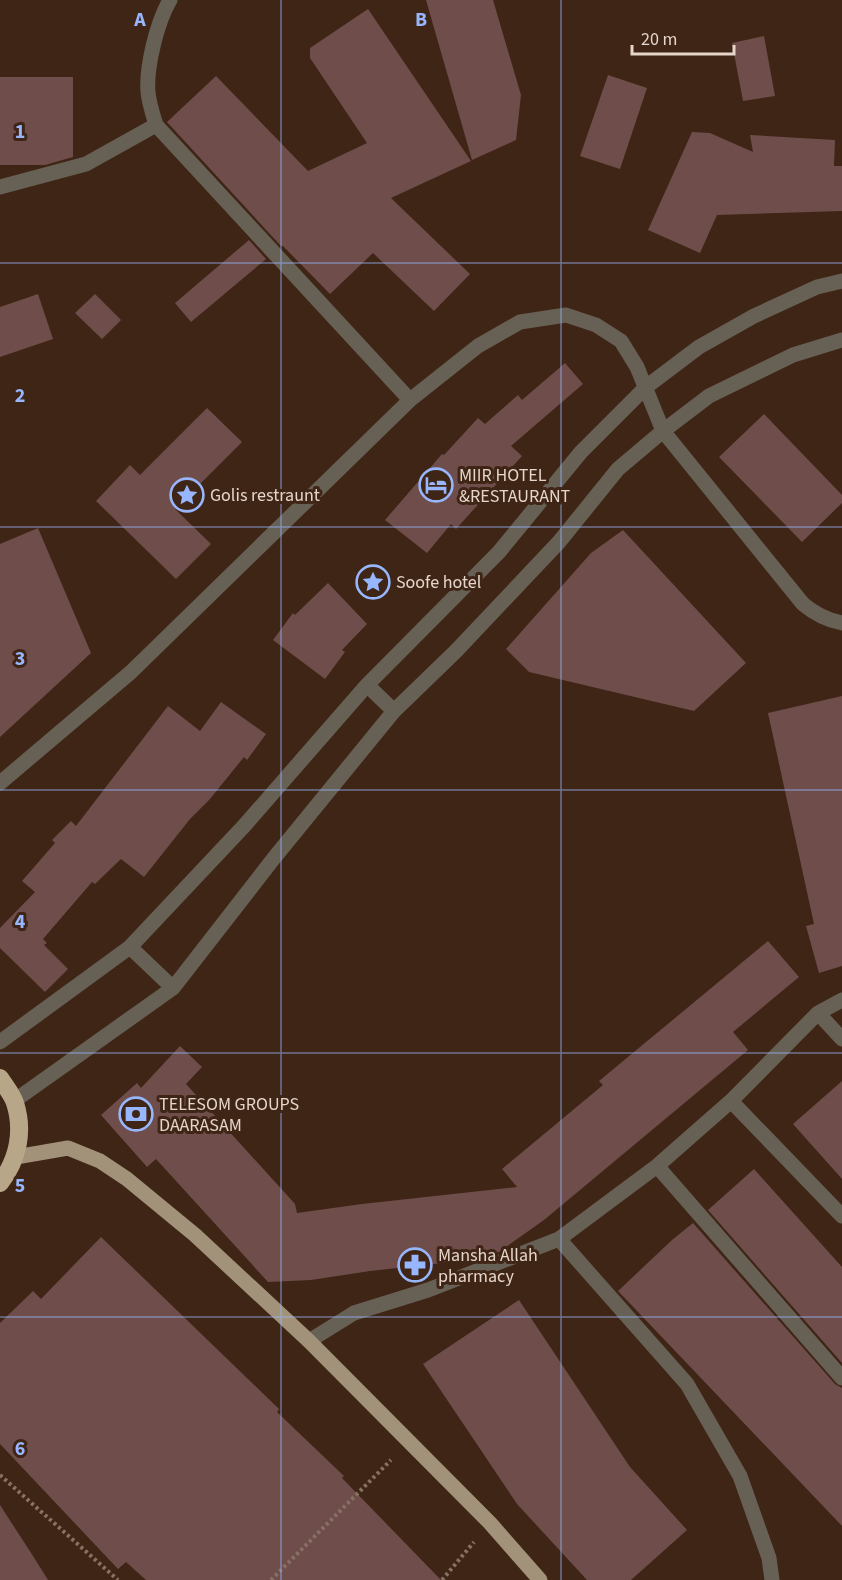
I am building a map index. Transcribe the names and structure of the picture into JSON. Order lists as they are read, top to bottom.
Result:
{
  "places": {
    "hotel": ["MIIR HOTEL &RESTAURANT"],
    "place": ["Golis restraunt", "Soofe hotel"],
    "bank": ["TELESOM GROUPS DAARASAM"],
    "pharmacy": ["Mansha Allah pharmacy"]
  },
  "scale_bar": "20 m",
  "grid": {
    "columns": ["A", "B"],
    "rows": [
      "1",
      "2",
      "3",
      "4",
      "5",
      "6"
    ]
  }
}
